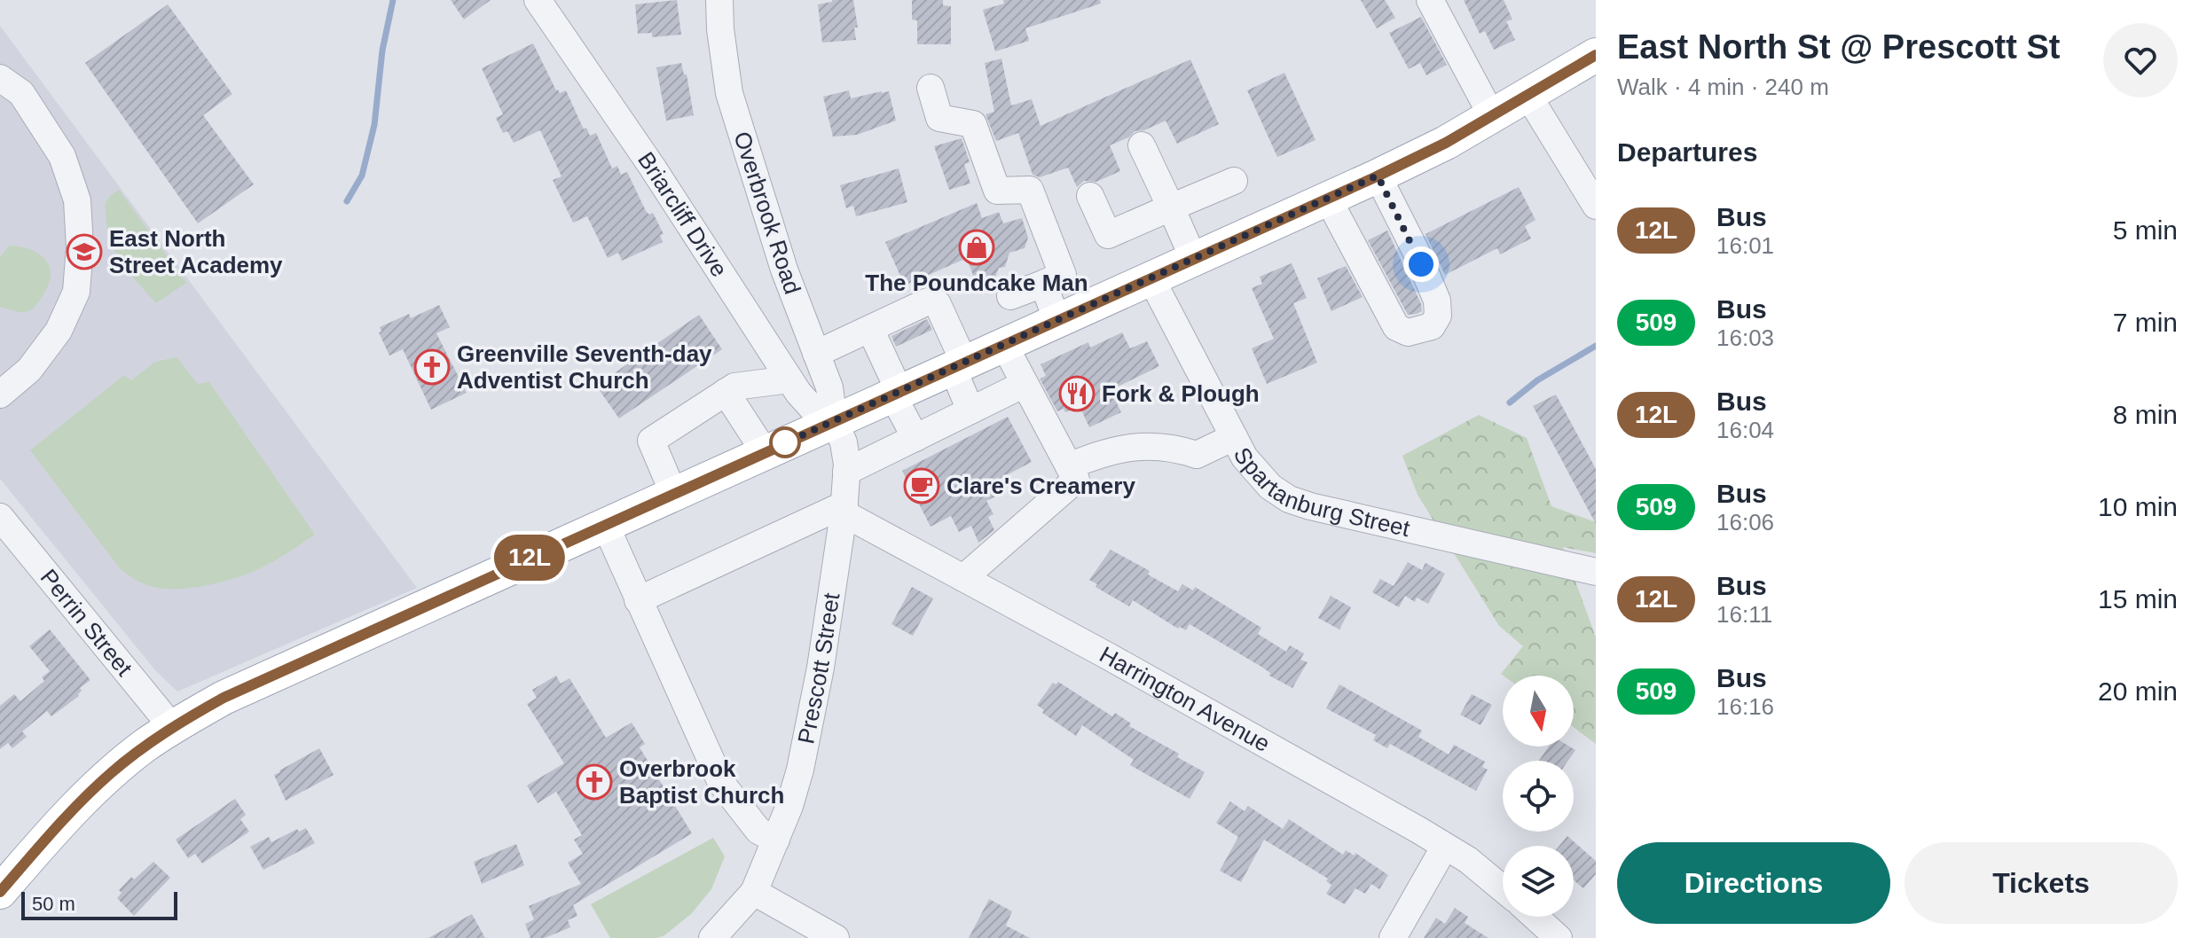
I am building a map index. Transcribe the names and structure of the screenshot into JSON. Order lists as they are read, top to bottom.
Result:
{
  "streets": {
    "street": [
      "Overbrook Road",
      "Briarcliff Drive",
      "Spartanburg Street",
      "Perrin Street",
      "Prescott Street",
      "Harrington Avenue"
    ]
  },
  "crossings": [
    ["Overbrook Road", "Briarcliff Drive"],
    ["Overbrook Road", "Prescott Street"],
    ["Briarcliff Drive", "Prescott Street"],
    ["Prescott Street", "Harrington Avenue"]
  ],
  "places": {
    "shop": ["The Poundcake Man"],
    "school or university": ["East North Street Academy"],
    "church": ["Greenville Seventh-day Adventist Church", "Overbrook Baptist Church"],
    "restaurant": ["Fork & Plough"],
    "cafe": ["Clare's Creamery"]
  },
  "lines": ["bus line 12L"],
  "scale_bar": "50 m",
  "north": "bottom",
  "page": {
    "on_map": "12L",
    "heading": [
      ["East North St @ Prescott St", "Walk · 4 min · 240 m"],
      "Departures"
    ],
    "list": [
      {
        "mark": "12L",
        "name": "Bus",
        "note": "16:01",
        "value": "5 min"
      },
      {
        "mark": "509",
        "name": "Bus",
        "note": "16:03",
        "value": "7 min"
      },
      {
        "mark": "12L",
        "name": "Bus",
        "note": "16:04",
        "value": "8 min"
      },
      {
        "mark": "509",
        "name": "Bus",
        "note": "16:06",
        "value": "10 min"
      },
      {
        "mark": "12L",
        "name": "Bus",
        "note": "16:11",
        "value": "15 min"
      },
      {
        "mark": "509",
        "name": "Bus",
        "note": "16:16",
        "value": "20 min"
      }
    ],
    "buttons": ["Directions", "Tickets"],
    "scale": "50 m"
  }
}
